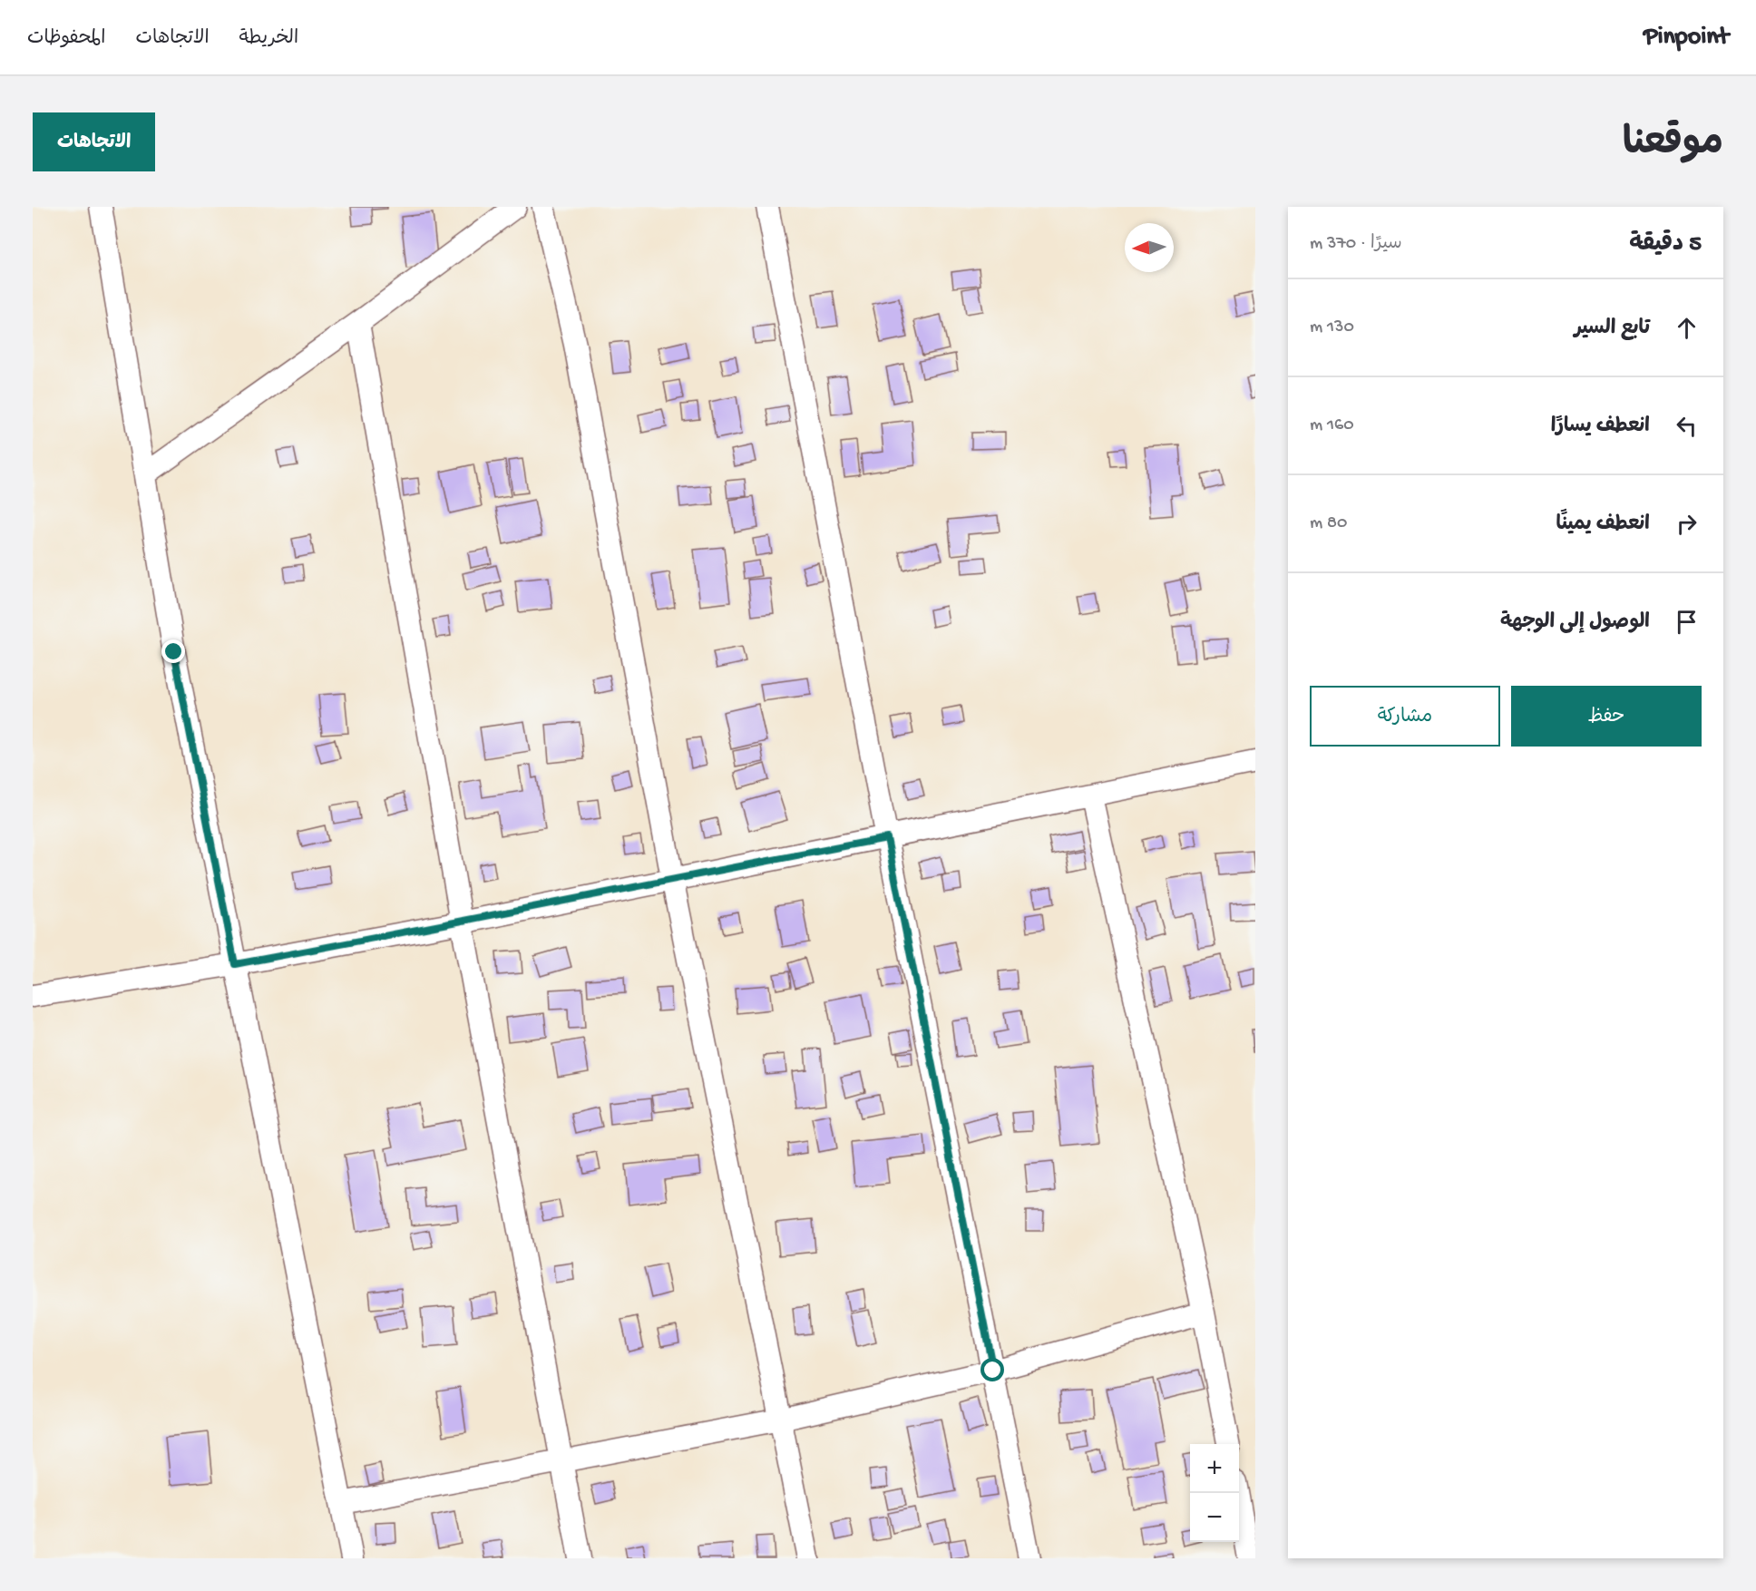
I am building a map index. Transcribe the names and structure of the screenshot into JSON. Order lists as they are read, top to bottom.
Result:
{
  "north": "left",
  "page": {
    "header": "Pinpoint",
    "nav": ["الخريطة", "الاتجاهات", "المحفوظات"],
    "title": "موقعنا",
    "buttons": [
      "الاتجاهات",
      ["حفظ", "مشاركة"]
    ],
    "heading": ["5 دقيقة", "سيرًا · 370 m"],
    "list": [
      ["تابع السير", "130 m"],
      ["انعطف يسارًا", "160 m"],
      ["انعطف يمينًا", "80 m"],
      "الوصول إلى الوجهة"
    ],
    "map_buttons": ["+", "−"]
  }
}
